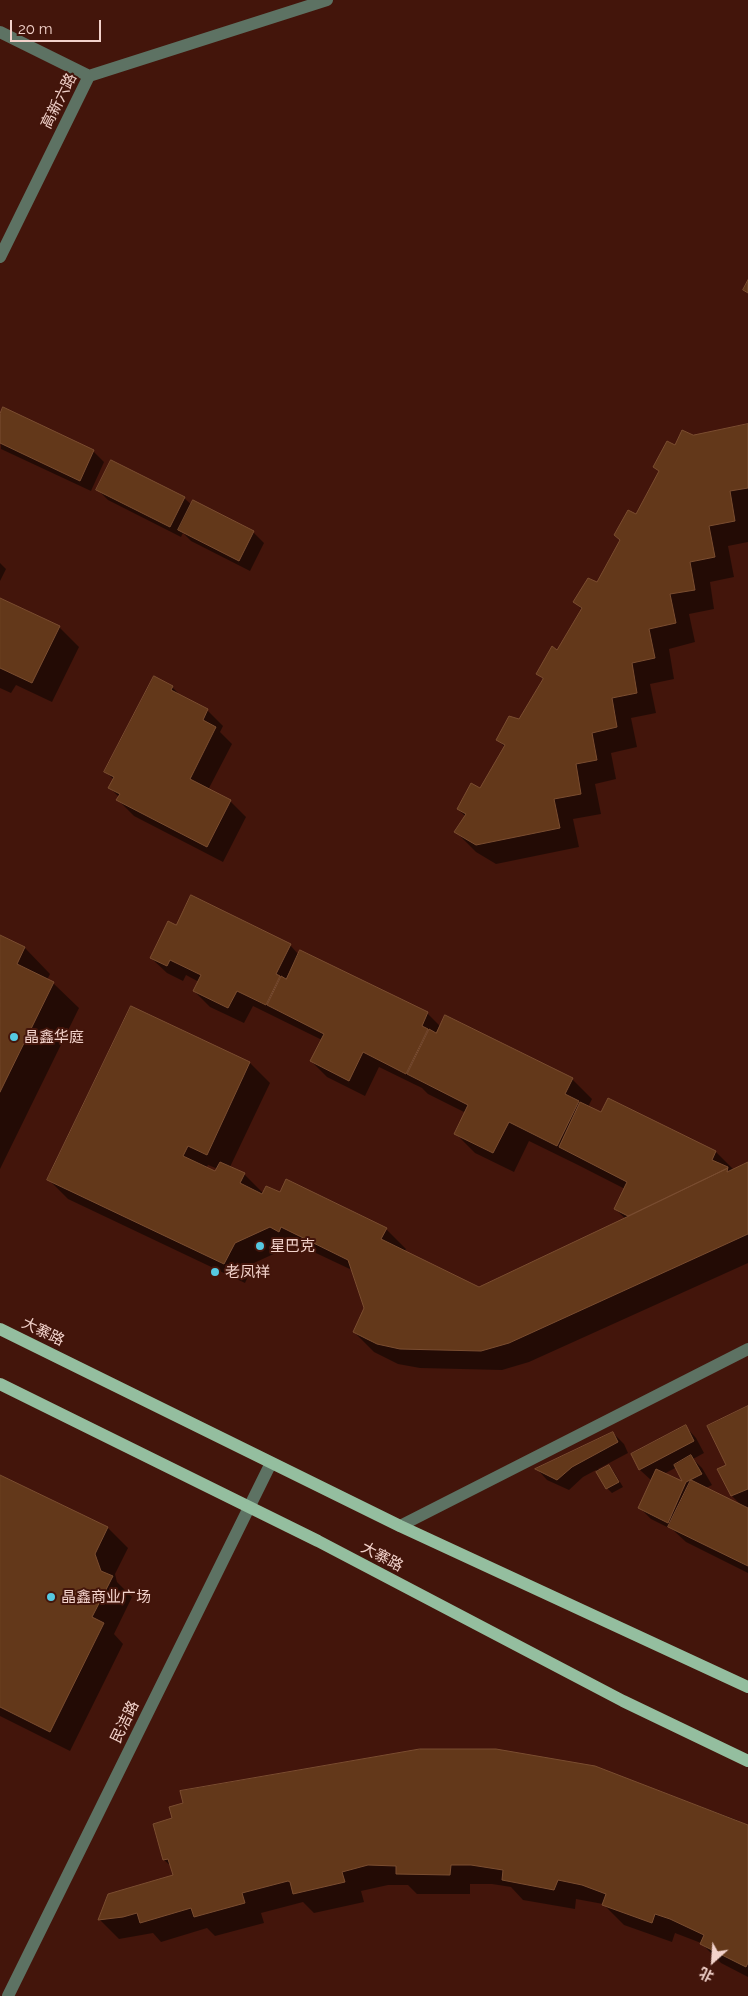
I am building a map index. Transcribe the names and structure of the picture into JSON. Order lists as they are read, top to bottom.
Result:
{
  "streets": {
    "main road": ["大寨路"],
    "street": ["高新六路", "民洁路"]
  },
  "crossings": [
    ["大寨路", "民洁路"]
  ],
  "places": [
    "晶鑫华庭",
    "星巴克",
    "老凤祥",
    "晶鑫商业广场"
  ],
  "scale_bar": "20 m",
  "north": "bottom left"
}
